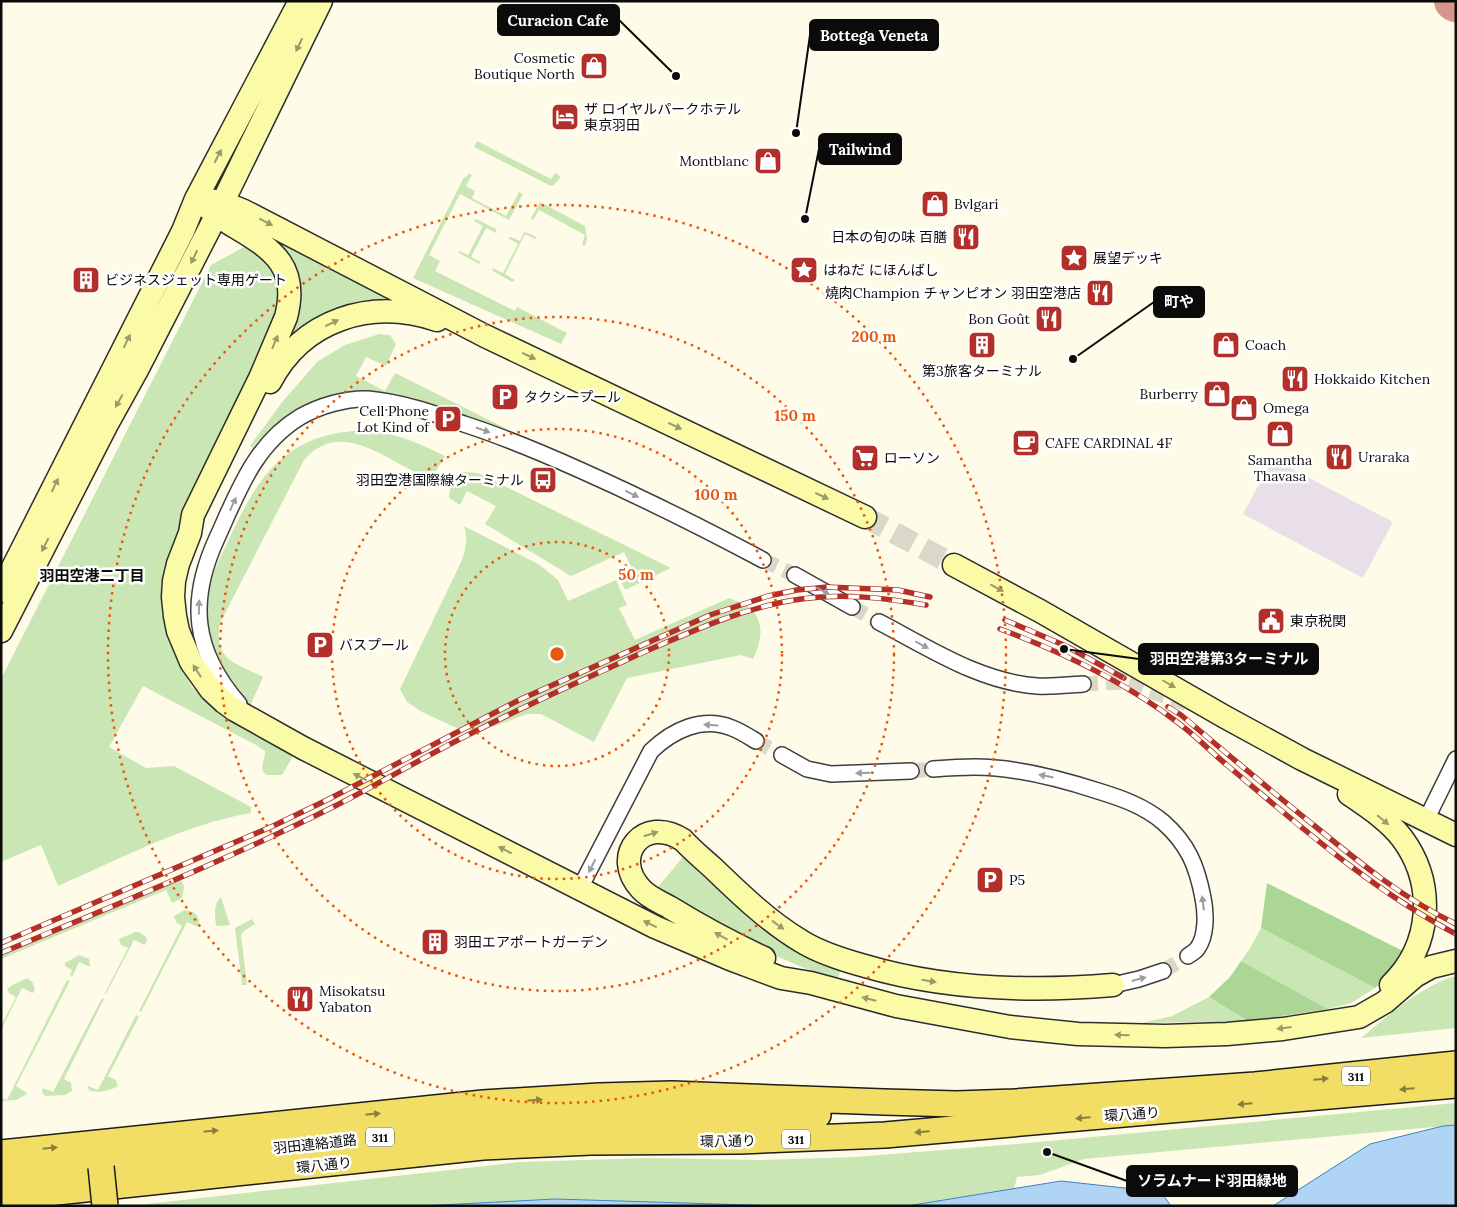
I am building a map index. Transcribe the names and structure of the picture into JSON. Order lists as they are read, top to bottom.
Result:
{
  "streets": {
    "main road": ["311", "環八通り", "羽田連絡道路"]
  },
  "districts": ["羽田空港二丁目"],
  "places": {
    "shop": [
      "Cosmetic Boutique North",
      "Montblanc",
      "Bvlgari",
      "Coach",
      "Burberry",
      "Omega",
      "Samantha Thavasa"
    ],
    "other": [
      "Curacion Cafe",
      "Bottega Veneta",
      "Tailwind",
      "町や",
      "羽田空港第3ターミナル",
      "ソラムナード羽田緑地"
    ],
    "hotel": ["ザ ロイヤルパークホテル 東京羽田"],
    "restaurant": [
      "日本の旬の味 百膳",
      "燒肉Champion チャンピオン 羽田空港店",
      "Bon Goût",
      "Hokkaido Kitchen",
      "Uraraka",
      "Misokatsu Yabaton"
    ],
    "place": ["展望デッキ", "はねだ にほんばし"],
    "building": ["ビジネスジェット専用ゲート", "第3旅客ターミナル", "羽田エアポートガーデン"],
    "parking": [
      "タクシープール",
      "Cell Phone Lot Kind of",
      "バスプール",
      "P5"
    ],
    "cafe": ["CAFE CARDINAL 4F"],
    "supermarket": ["ローソン"],
    "bus stop": ["羽田空港国際線ターミナル"],
    "public building": ["東京税関"]
  },
  "rings": [
    "200 m",
    "150 m",
    "100 m",
    "50 m"
  ]
}
